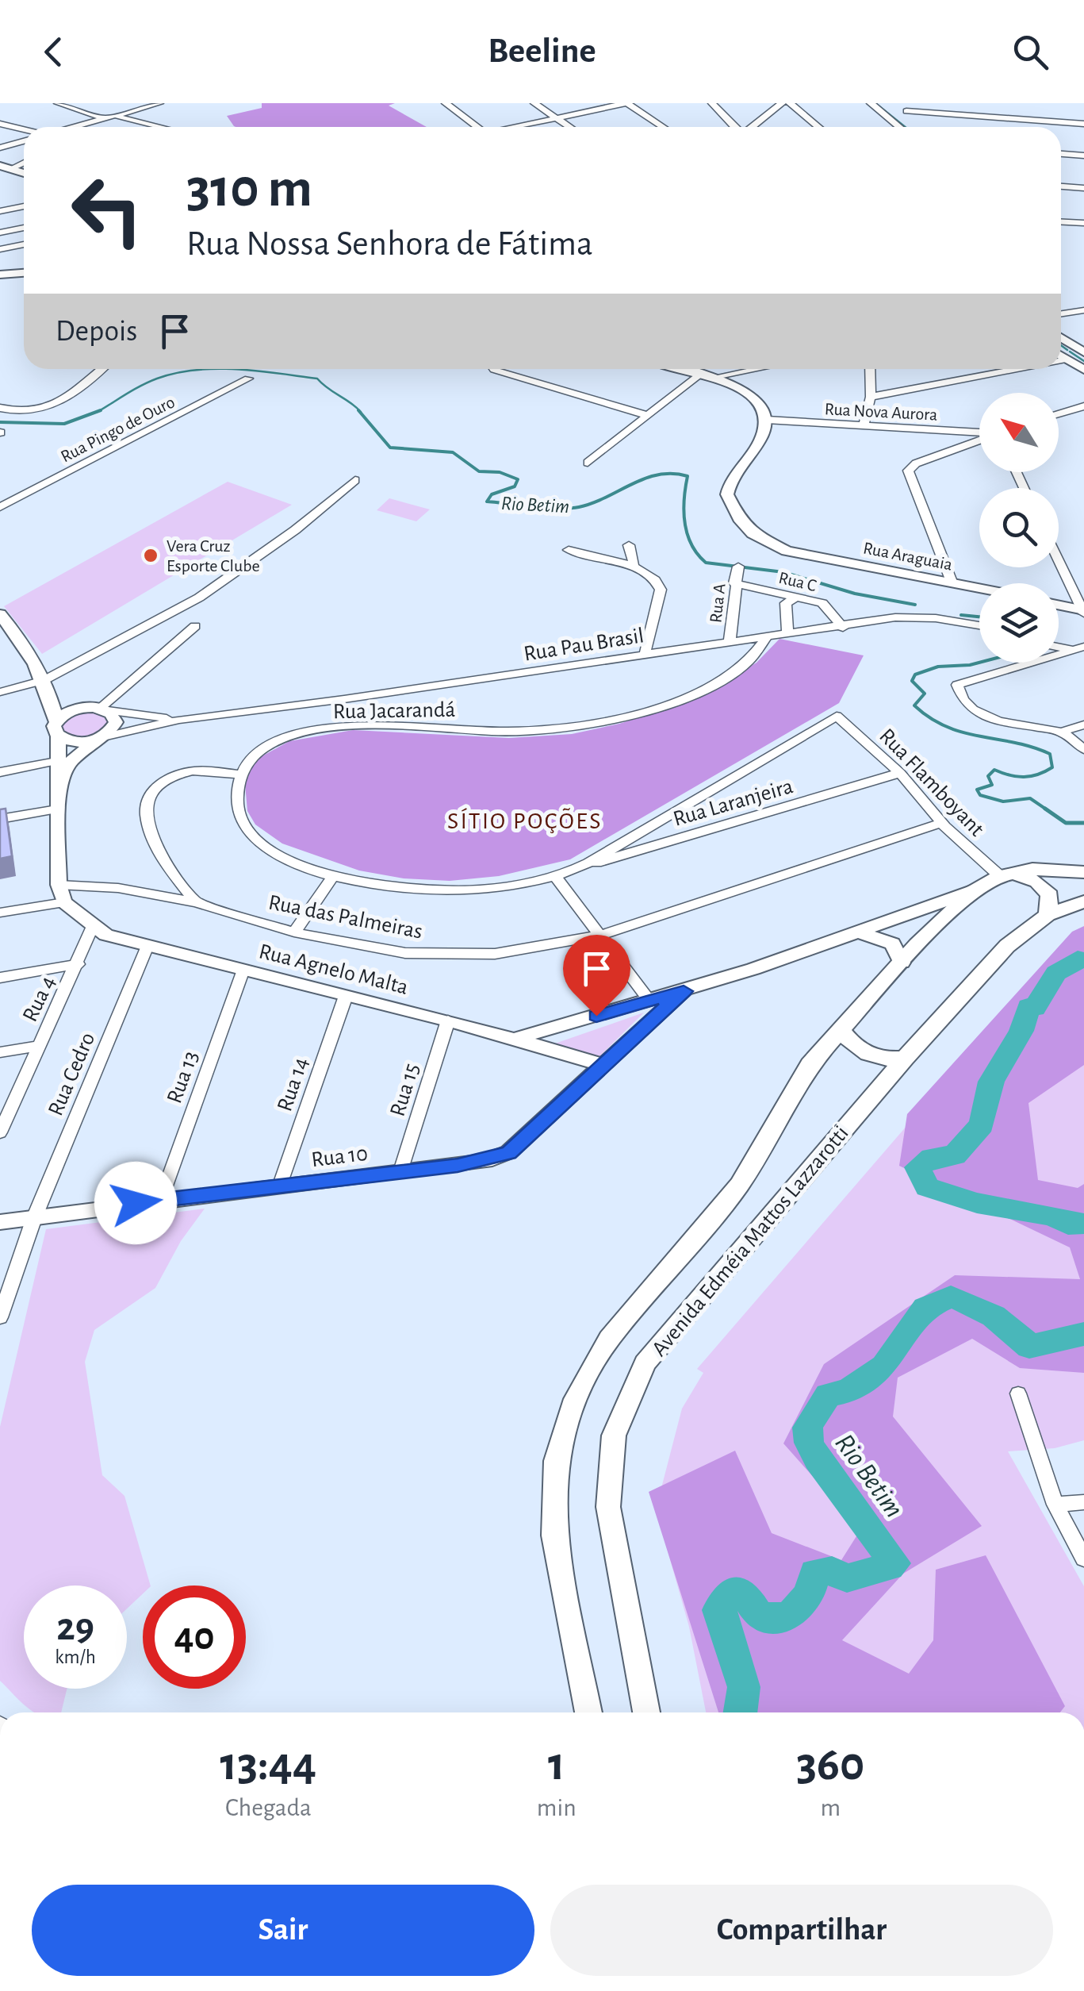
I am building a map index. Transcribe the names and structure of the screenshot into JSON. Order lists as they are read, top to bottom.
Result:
{
  "streets": {
    "main road": ["Avenida Edméia Mattos Lazzarotti"],
    "street": [
      "Rua Nova Aurora",
      "Rua Pingo de Ouro",
      "Rua Araguaia",
      "Rua C",
      "Rua A",
      "Rua Pau Brasil",
      "Rua Jacarandá",
      "Rua Flamboyant",
      "Rua Laranjeira",
      "Rua das Palmeiras",
      "Rua Agnelo Malta",
      "Rua 4",
      "Rua Cedro",
      "Rua 13",
      "Rua 14",
      "Rua 15",
      "Rua 10"
    ]
  },
  "crossings": [
    ["Rua Nova Aurora", "Rua Araguaia"],
    ["Rua C", "Rua A"],
    ["Rua C", "Rua Pau Brasil"],
    ["Rua A", "Rua Pau Brasil"],
    ["Rua Pau Brasil", "Rua Jacarandá"],
    ["Rua Flamboyant", "Rua Laranjeira"],
    ["Rua Flamboyant", "Rua das Palmeiras"],
    ["Rua Flamboyant", "Avenida Edméia Mattos Lazzarotti"],
    ["Rua das Palmeiras", "Rua Agnelo Malta"],
    ["Rua Agnelo Malta", "Rua 4"],
    ["Rua Agnelo Malta", "Rua Cedro"],
    ["Rua Agnelo Malta", "Rua 13"],
    ["Rua Agnelo Malta", "Rua 14"],
    ["Rua Agnelo Malta", "Rua 15"],
    ["Rua Agnelo Malta", "Rua 10"],
    ["Rua Cedro", "Rua 10"],
    ["Rua 13", "Rua 10"],
    ["Rua 14", "Rua 10"],
    ["Rua 15", "Rua 10"]
  ],
  "districts": ["SÍTIO POÇÕES"],
  "water": ["Rio Betim"],
  "places": ["Vera Cruz Esporte Clube"],
  "north": "top left",
  "page": {
    "header": "Beeline",
    "turn": ["310 m", "Rua Nossa Senhora de Fátima"],
    "then": "Depois",
    "speed": "29 km/h",
    "limit": "40",
    "eta": [
      "13:44",
      "Chegada",
      "1",
      "min",
      "360",
      "m"
    ],
    "buttons": ["Sair", "Compartilhar"]
  }
}
